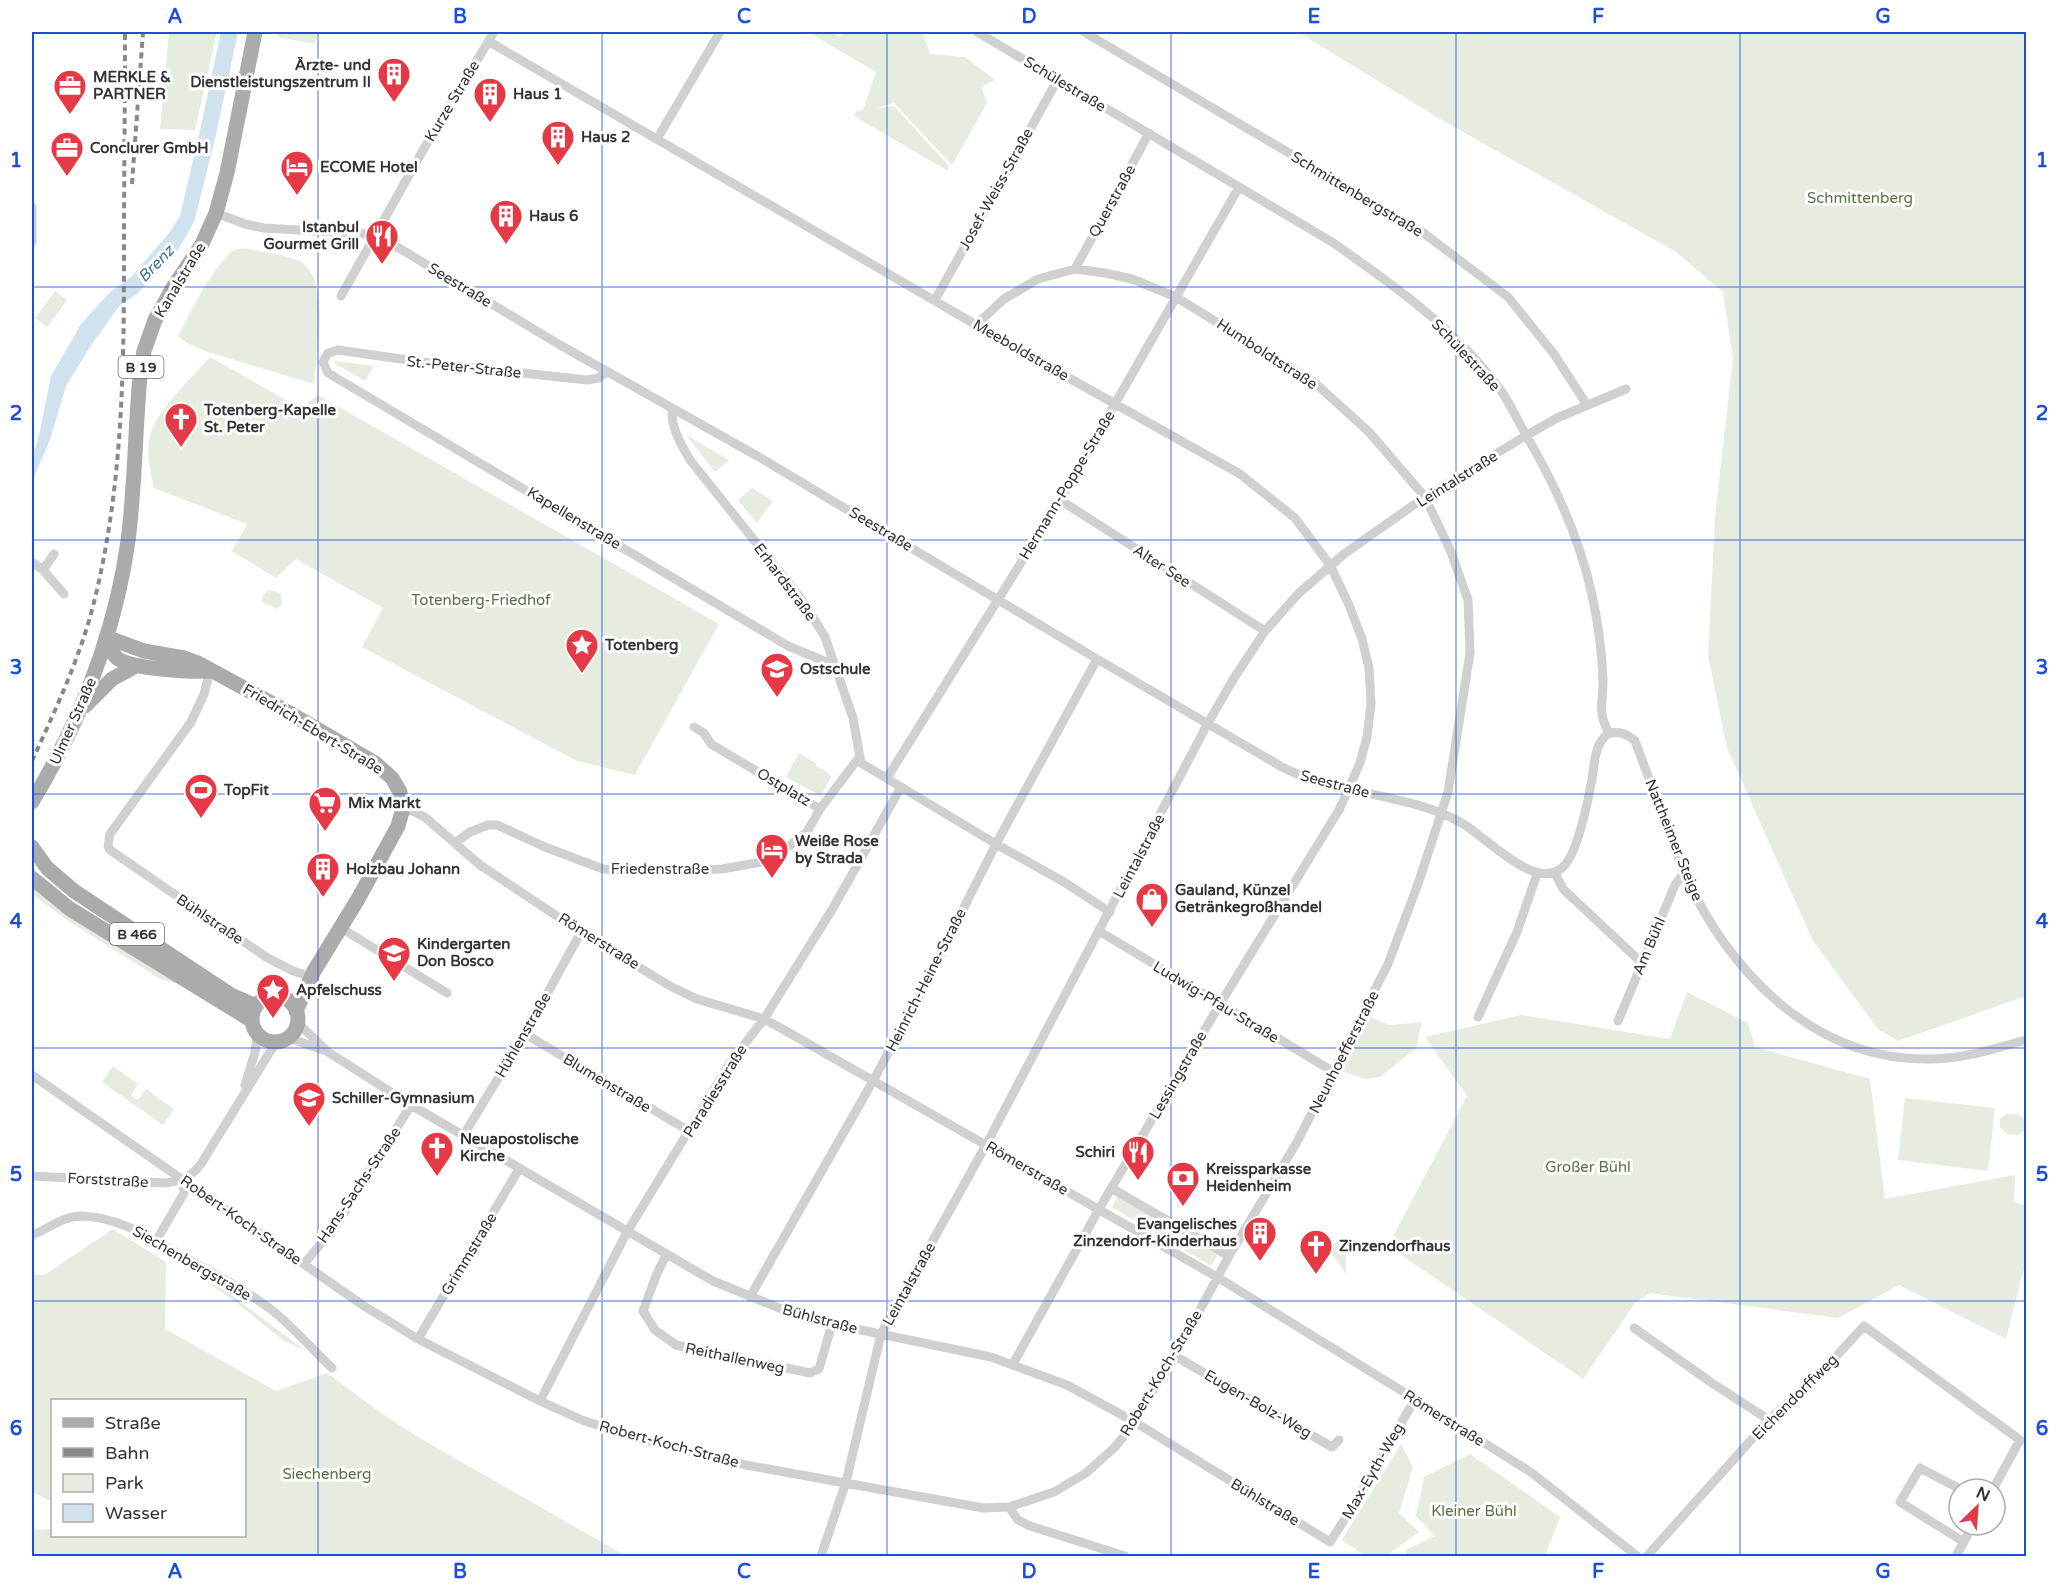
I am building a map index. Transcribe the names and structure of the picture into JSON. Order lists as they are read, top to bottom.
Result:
{
  "streets": {
    "main road": [
      "Kanalstraße",
      "B 19",
      "Ulmer Straße",
      "Friedrich-Ebert-Straße",
      "B 466"
    ],
    "street": [
      "Schülestraße",
      "Kurze Straße",
      "Josef-Weiss-Straße",
      "Schmittenbergstraße",
      "Querstraße",
      "Seestraße",
      "Meeboldstraße",
      "Humboldtstraße",
      "St.-Peter-Straße",
      "Leintalstraße",
      "Hermann-Poppe-Straße",
      "Kapellenstraße",
      "Alter See",
      "Erhardstraße",
      "Ostplatz",
      "Nattheimer Steige",
      "Friedenstraße",
      "Bühlstraße",
      "Römerstraße",
      "Am Bühl",
      "Heinrich-Heine-Straße",
      "Ludwig-Pfau-Straße",
      "Hühlenstraße",
      "Neunhoefferstraße",
      "Lessingstraße",
      "Blumenstraße",
      "Paradiesstraße",
      "Forststraße",
      "Hans-Sachs-Straße",
      "Robert-Koch-Straße",
      "Grimmstraße",
      "Siechenbergstraße",
      "Reithallenweg",
      "Eichendorffweg",
      "Eugen-Bolz-Weg",
      "Max-Eyth-Weg"
    ]
  },
  "crossings": [
    ["Schülestraße", "Josef-Weiss-Straße"],
    ["Schülestraße", "Querstraße"],
    ["Schülestraße", "Leintalstraße"],
    ["Schülestraße", "Hermann-Poppe-Straße"],
    ["Schülestraße", "Nattheimer Steige"],
    ["Kurze Straße", "Seestraße"],
    ["Kurze Straße", "Meeboldstraße"],
    ["Josef-Weiss-Straße", "Meeboldstraße"],
    ["Schmittenbergstraße", "Leintalstraße"],
    ["Querstraße", "Humboldtstraße"],
    ["Kanalstraße", "Seestraße"],
    ["Kanalstraße", "Ulmer Straße"],
    ["Kanalstraße", "Friedrich-Ebert-Straße"],
    ["Seestraße", "Meeboldstraße"],
    ["Seestraße", "Humboldtstraße"],
    ["Seestraße", "St.-Peter-Straße"],
    ["Seestraße", "Leintalstraße"],
    ["Seestraße", "Hermann-Poppe-Straße"],
    ["Seestraße", "Erhardstraße"],
    ["Seestraße", "Heinrich-Heine-Straße"],
    ["Seestraße", "Neunhoefferstraße"],
    ["Seestraße", "Lessingstraße"],
    ["Meeboldstraße", "Humboldtstraße"],
    ["Meeboldstraße", "Leintalstraße"],
    ["Meeboldstraße", "Hermann-Poppe-Straße"],
    ["Meeboldstraße", "Lessingstraße"],
    ["Humboldtstraße", "Leintalstraße"],
    ["Humboldtstraße", "Hermann-Poppe-Straße"],
    ["Humboldtstraße", "Neunhoefferstraße"],
    ["St.-Peter-Straße", "Kapellenstraße"],
    ["Leintalstraße", "Alter See"],
    ["Leintalstraße", "Bühlstraße"],
    ["Leintalstraße", "Römerstraße"],
    ["Leintalstraße", "Ludwig-Pfau-Straße"],
    ["Leintalstraße", "Robert-Koch-Straße"],
    ["Hermann-Poppe-Straße", "Alter See"],
    ["Kapellenstraße", "Erhardstraße"],
    ["Erhardstraße", "Ostplatz"],
    ["Ulmer Straße", "Friedrich-Ebert-Straße"],
    ["Friedrich-Ebert-Straße", "Bühlstraße"],
    ["Friedrich-Ebert-Straße", "Römerstraße"],
    ["Ostplatz", "Friedenstraße"],
    ["Nattheimer Steige", "Am Bühl"],
    ["Friedenstraße", "Römerstraße"],
    ["Bühlstraße", "B 466"],
    ["Bühlstraße", "Heinrich-Heine-Straße"],
    ["Bühlstraße", "Hühlenstraße"],
    ["Bühlstraße", "Lessingstraße"],
    ["Bühlstraße", "Paradiesstraße"],
    ["Bühlstraße", "Hans-Sachs-Straße"],
    ["Bühlstraße", "Robert-Koch-Straße"],
    ["Bühlstraße", "Grimmstraße"],
    ["Bühlstraße", "Reithallenweg"],
    ["Bühlstraße", "Max-Eyth-Weg"],
    ["Römerstraße", "Heinrich-Heine-Straße"],
    ["Römerstraße", "Hühlenstraße"],
    ["Römerstraße", "Neunhoefferstraße"],
    ["Römerstraße", "Lessingstraße"],
    ["Römerstraße", "Paradiesstraße"],
    ["Römerstraße", "Robert-Koch-Straße"],
    ["Römerstraße", "Max-Eyth-Weg"],
    ["Ludwig-Pfau-Straße", "Neunhoefferstraße"],
    ["Ludwig-Pfau-Straße", "Lessingstraße"],
    ["Hühlenstraße", "Blumenstraße"],
    ["Neunhoefferstraße", "Robert-Koch-Straße"],
    ["Blumenstraße", "Paradiesstraße"],
    ["Paradiesstraße", "Robert-Koch-Straße"],
    ["Forststraße", "Robert-Koch-Straße"],
    ["Hans-Sachs-Straße", "Robert-Koch-Straße"],
    ["Robert-Koch-Straße", "Grimmstraße"],
    ["Robert-Koch-Straße", "Eugen-Bolz-Weg"]
  ],
  "water": ["Brenz"],
  "parks": [
    "Schmittenberg",
    "Totenberg-Friedhof",
    "Großer Bühl",
    "Siechenberg",
    "Kleiner Bühl"
  ],
  "places": {
    "building": [
      "Ärzte- und Dienstleistungszentrum II",
      "Haus 1",
      "Haus 2",
      "Haus 6",
      "Holzbau Johann",
      "Evangelisches Zinzendorf-Kinderhaus"
    ],
    "office": ["MERKLE & PARTNER", "Conclurer GmbH"],
    "hotel": ["ECOME Hotel", "Weiße Rose by Strada"],
    "restaurant": ["Istanbul Gourmet Grill", "Schiri"],
    "church": ["Totenberg-Kapelle St. Peter", "Neuapostolische Kirche", "Zinzendorfhaus"],
    "place": ["Totenberg", "Apfelschuss"],
    "school or university": ["Ostschule", "Kindergarten Don Bosco", "Schiller-Gymnasium"],
    "sports": ["TopFit"],
    "supermarket": ["Mix Markt"],
    "shop": ["Gauland, Künzel Getränkegroßhandel"],
    "bank": ["Kreissparkasse Heidenheim"]
  },
  "legend": [
    "Straße",
    "Bahn",
    "Park",
    "Wasser"
  ],
  "north": "top right",
  "grid": {
    "columns": [
      "A",
      "B",
      "C",
      "D",
      "E",
      "F",
      "G"
    ],
    "rows": [
      "1",
      "2",
      "3",
      "4",
      "5",
      "6"
    ]
  }
}
